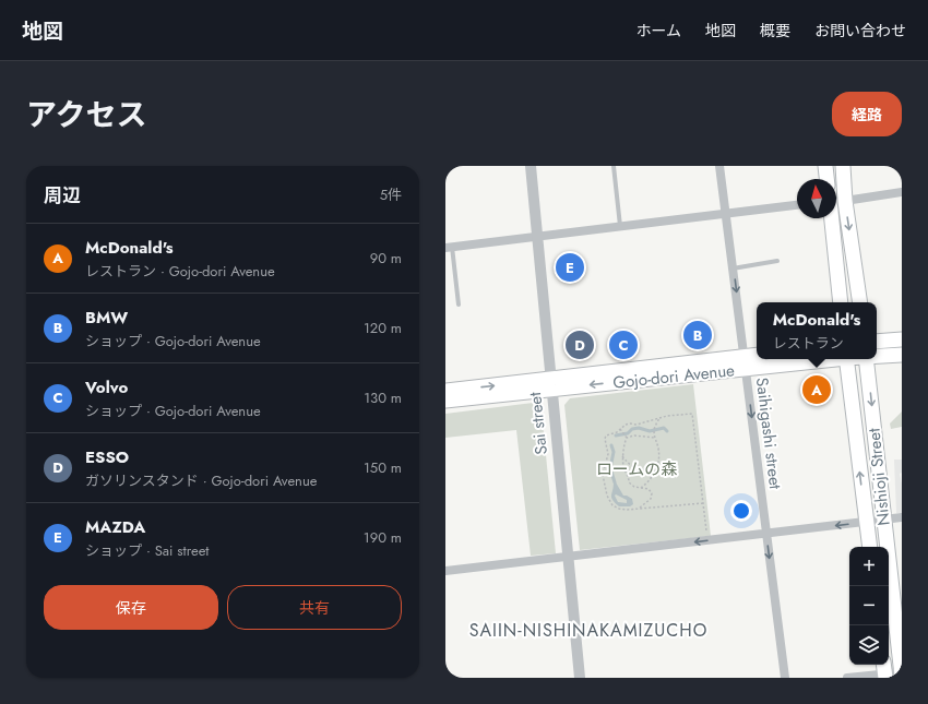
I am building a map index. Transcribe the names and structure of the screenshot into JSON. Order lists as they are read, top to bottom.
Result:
{
  "streets": {
    "main road": ["Gojo-dori Avenue", "Nishioji Street"],
    "street": ["Sai street", "Saihigashi street"]
  },
  "crossings": [
    ["Gojo-dori Avenue", "Sai street"],
    ["Gojo-dori Avenue", "Saihigashi street"]
  ],
  "one_way": ["Saihigashi street"],
  "districts": ["SAIIN-NISHINAKAMIZUCHO"],
  "parks": ["ロームの森"],
  "north": "top",
  "page": {
    "header": "地図",
    "nav": [
      "ホーム",
      "地図",
      "概要",
      "お問い合わせ"
    ],
    "title": "アクセス",
    "buttons": [
      "経路",
      ["保存", "共有"]
    ],
    "heading": ["周辺", "5件"],
    "list": [
      {
        "mark": "A",
        "name": "McDonald's",
        "note": "レストラン · Gojo-dori Avenue",
        "value": "90 m"
      },
      {
        "mark": "B",
        "name": "BMW",
        "note": "ショップ · Gojo-dori Avenue",
        "value": "120 m"
      },
      {
        "mark": "C",
        "name": "Volvo",
        "note": "ショップ · Gojo-dori Avenue",
        "value": "130 m"
      },
      {
        "mark": "D",
        "name": "ESSO",
        "note": "ガソリンスタンド · Gojo-dori Avenue",
        "value": "150 m"
      },
      {
        "mark": "E",
        "name": "MAZDA",
        "note": "ショップ · Sai street",
        "value": "190 m"
      }
    ],
    "pins": [
      "E",
      "B",
      "C",
      "D",
      "A"
    ],
    "popup": ["McDonald's", "レストラン"],
    "map_buttons": ["+", "−"]
  }
}
